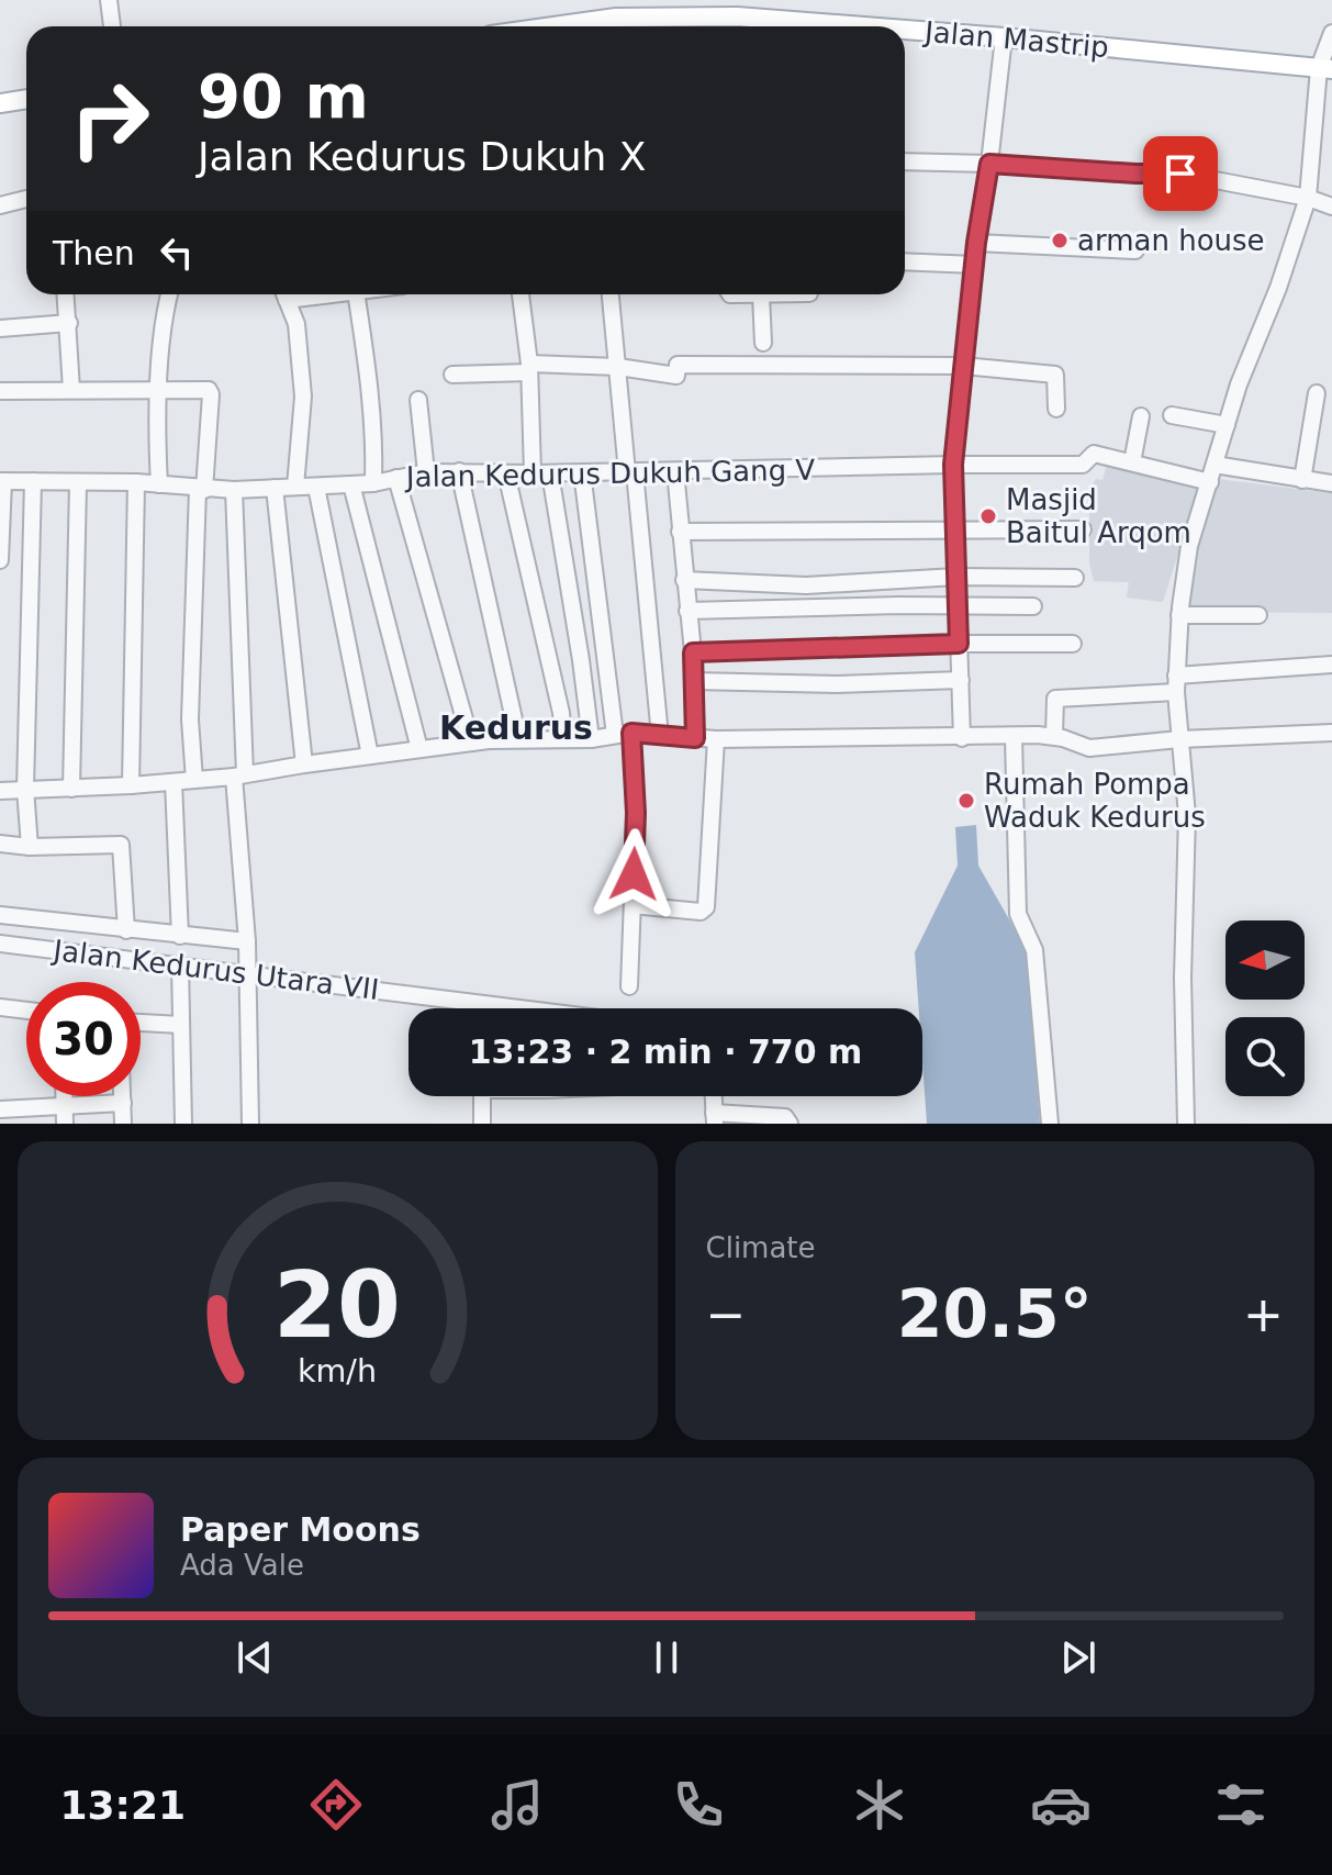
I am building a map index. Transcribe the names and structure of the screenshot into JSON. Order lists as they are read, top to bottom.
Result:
{
  "streets": {
    "main road": ["Jalan Mastrip"],
    "street": ["Jalan Kedurus Dukuh Gang V", "Jalan Kedurus Utara VII"]
  },
  "districts": ["Kedurus"],
  "places": ["arman house", "Masjid Baitul Arqom", "Rumah Pompa Waduk Kedurus"],
  "north": "left",
  "page": {
    "turn": ["90 m", "Jalan Kedurus Dukuh X"],
    "then": "Then",
    "limit": "30",
    "trip": "13:23 · 2 min · 770 m",
    "tile": "Climate",
    "heat": ["−", "20.5°", "+"],
    "song": ["Paper Moons", "Ada Vale"],
    "tabs": "13:21",
    "gauge": ["20", "km/h"]
  }
}
